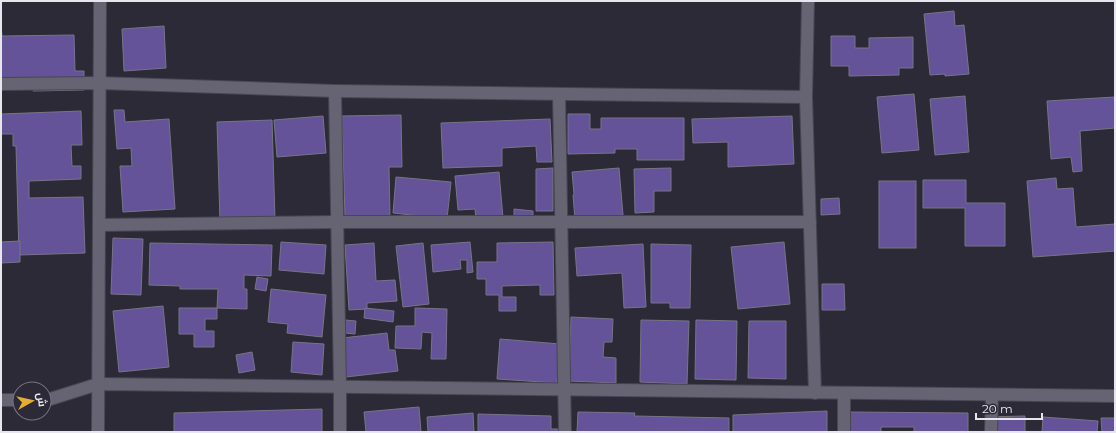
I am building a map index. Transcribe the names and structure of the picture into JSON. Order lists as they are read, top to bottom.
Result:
{
  "scale_bar": "20 m",
  "north": "right"
}
